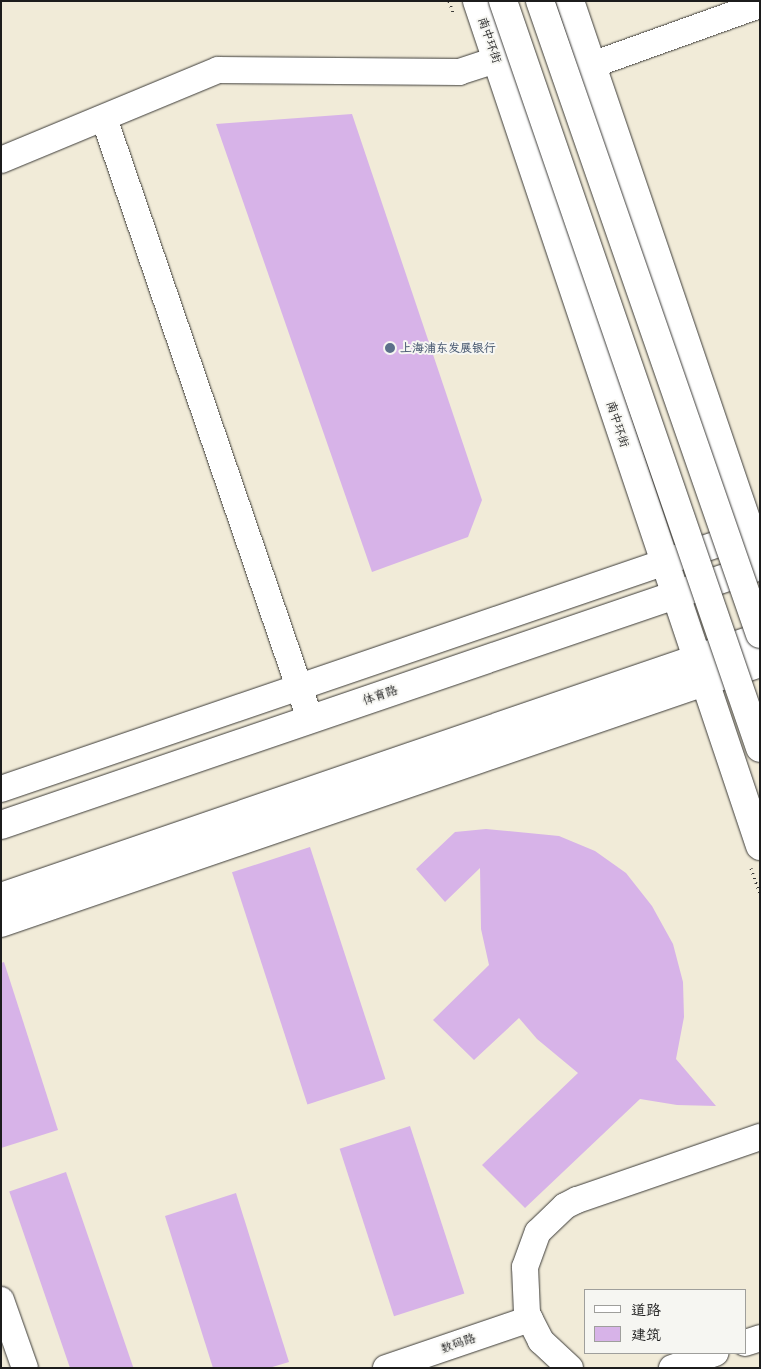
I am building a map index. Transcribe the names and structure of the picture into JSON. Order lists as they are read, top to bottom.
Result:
{
  "streets": {
    "main road": ["南中环街", "体育路"],
    "street": ["数码路"]
  },
  "crossings": [
    ["南中环街", "体育路"]
  ],
  "places": ["上海浦东发展银行"],
  "legend": ["道路", "建筑"]
}
